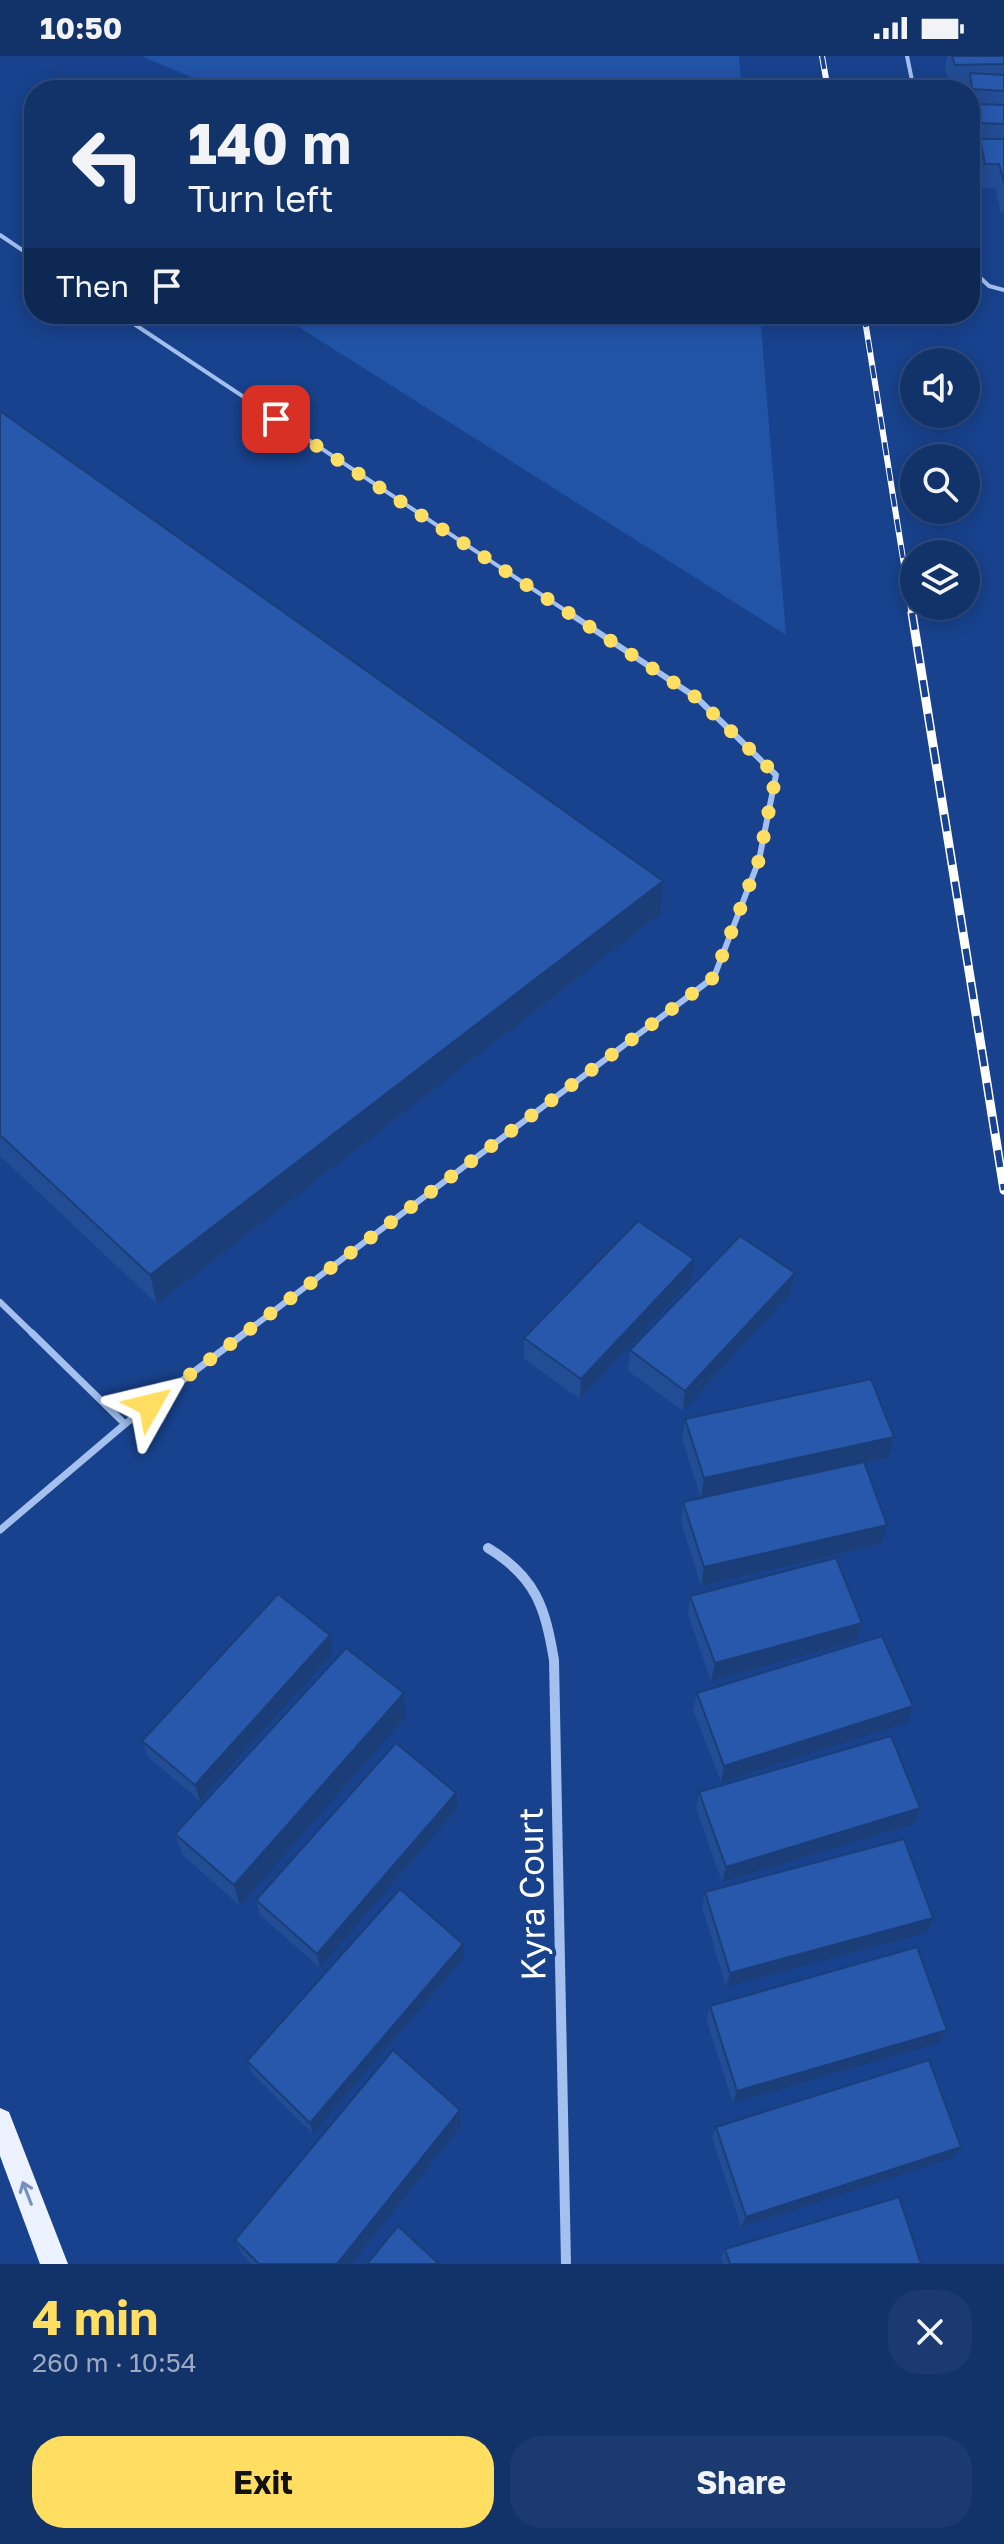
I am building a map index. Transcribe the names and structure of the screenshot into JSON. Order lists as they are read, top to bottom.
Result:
{
  "streets": {
    "street": ["Kyra Court"]
  },
  "page": {
    "status": "10:50",
    "turn": ["140 m", "Turn left"],
    "then": "Then",
    "heading": ["4 min", "260 m · 10:54"],
    "buttons": ["Exit", "Share"]
  }
}
